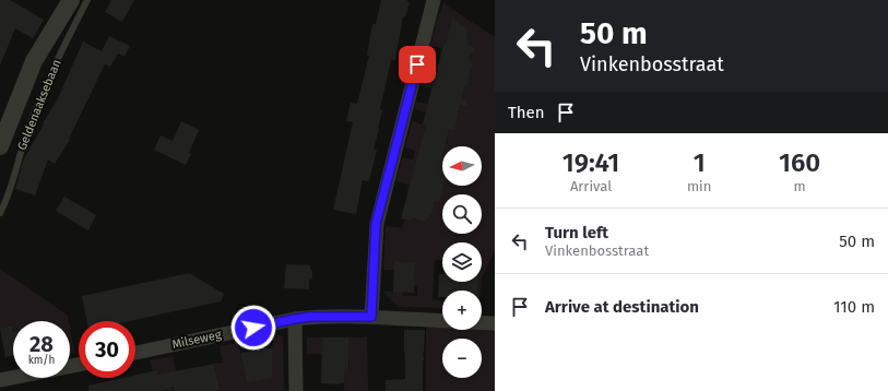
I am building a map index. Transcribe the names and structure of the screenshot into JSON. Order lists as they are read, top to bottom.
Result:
{
  "streets": {
    "street": ["Geldenaaksebaan", "Milseweg"]
  },
  "north": "left",
  "page": {
    "turn": ["50 m", "Vinkenbosstraat"],
    "then": "Then",
    "eta": [
      "19:41",
      "Arrival",
      "1",
      "min",
      "160",
      "m"
    ],
    "map_buttons": ["+", "−"],
    "list": [
      {
        "name": "Turn left",
        "note": "Vinkenbosstraat",
        "value": "50 m"
      },
      {
        "name": "Arrive at destination",
        "value": "110 m"
      }
    ],
    "speed": "28 km/h",
    "limit": "30"
  }
}
